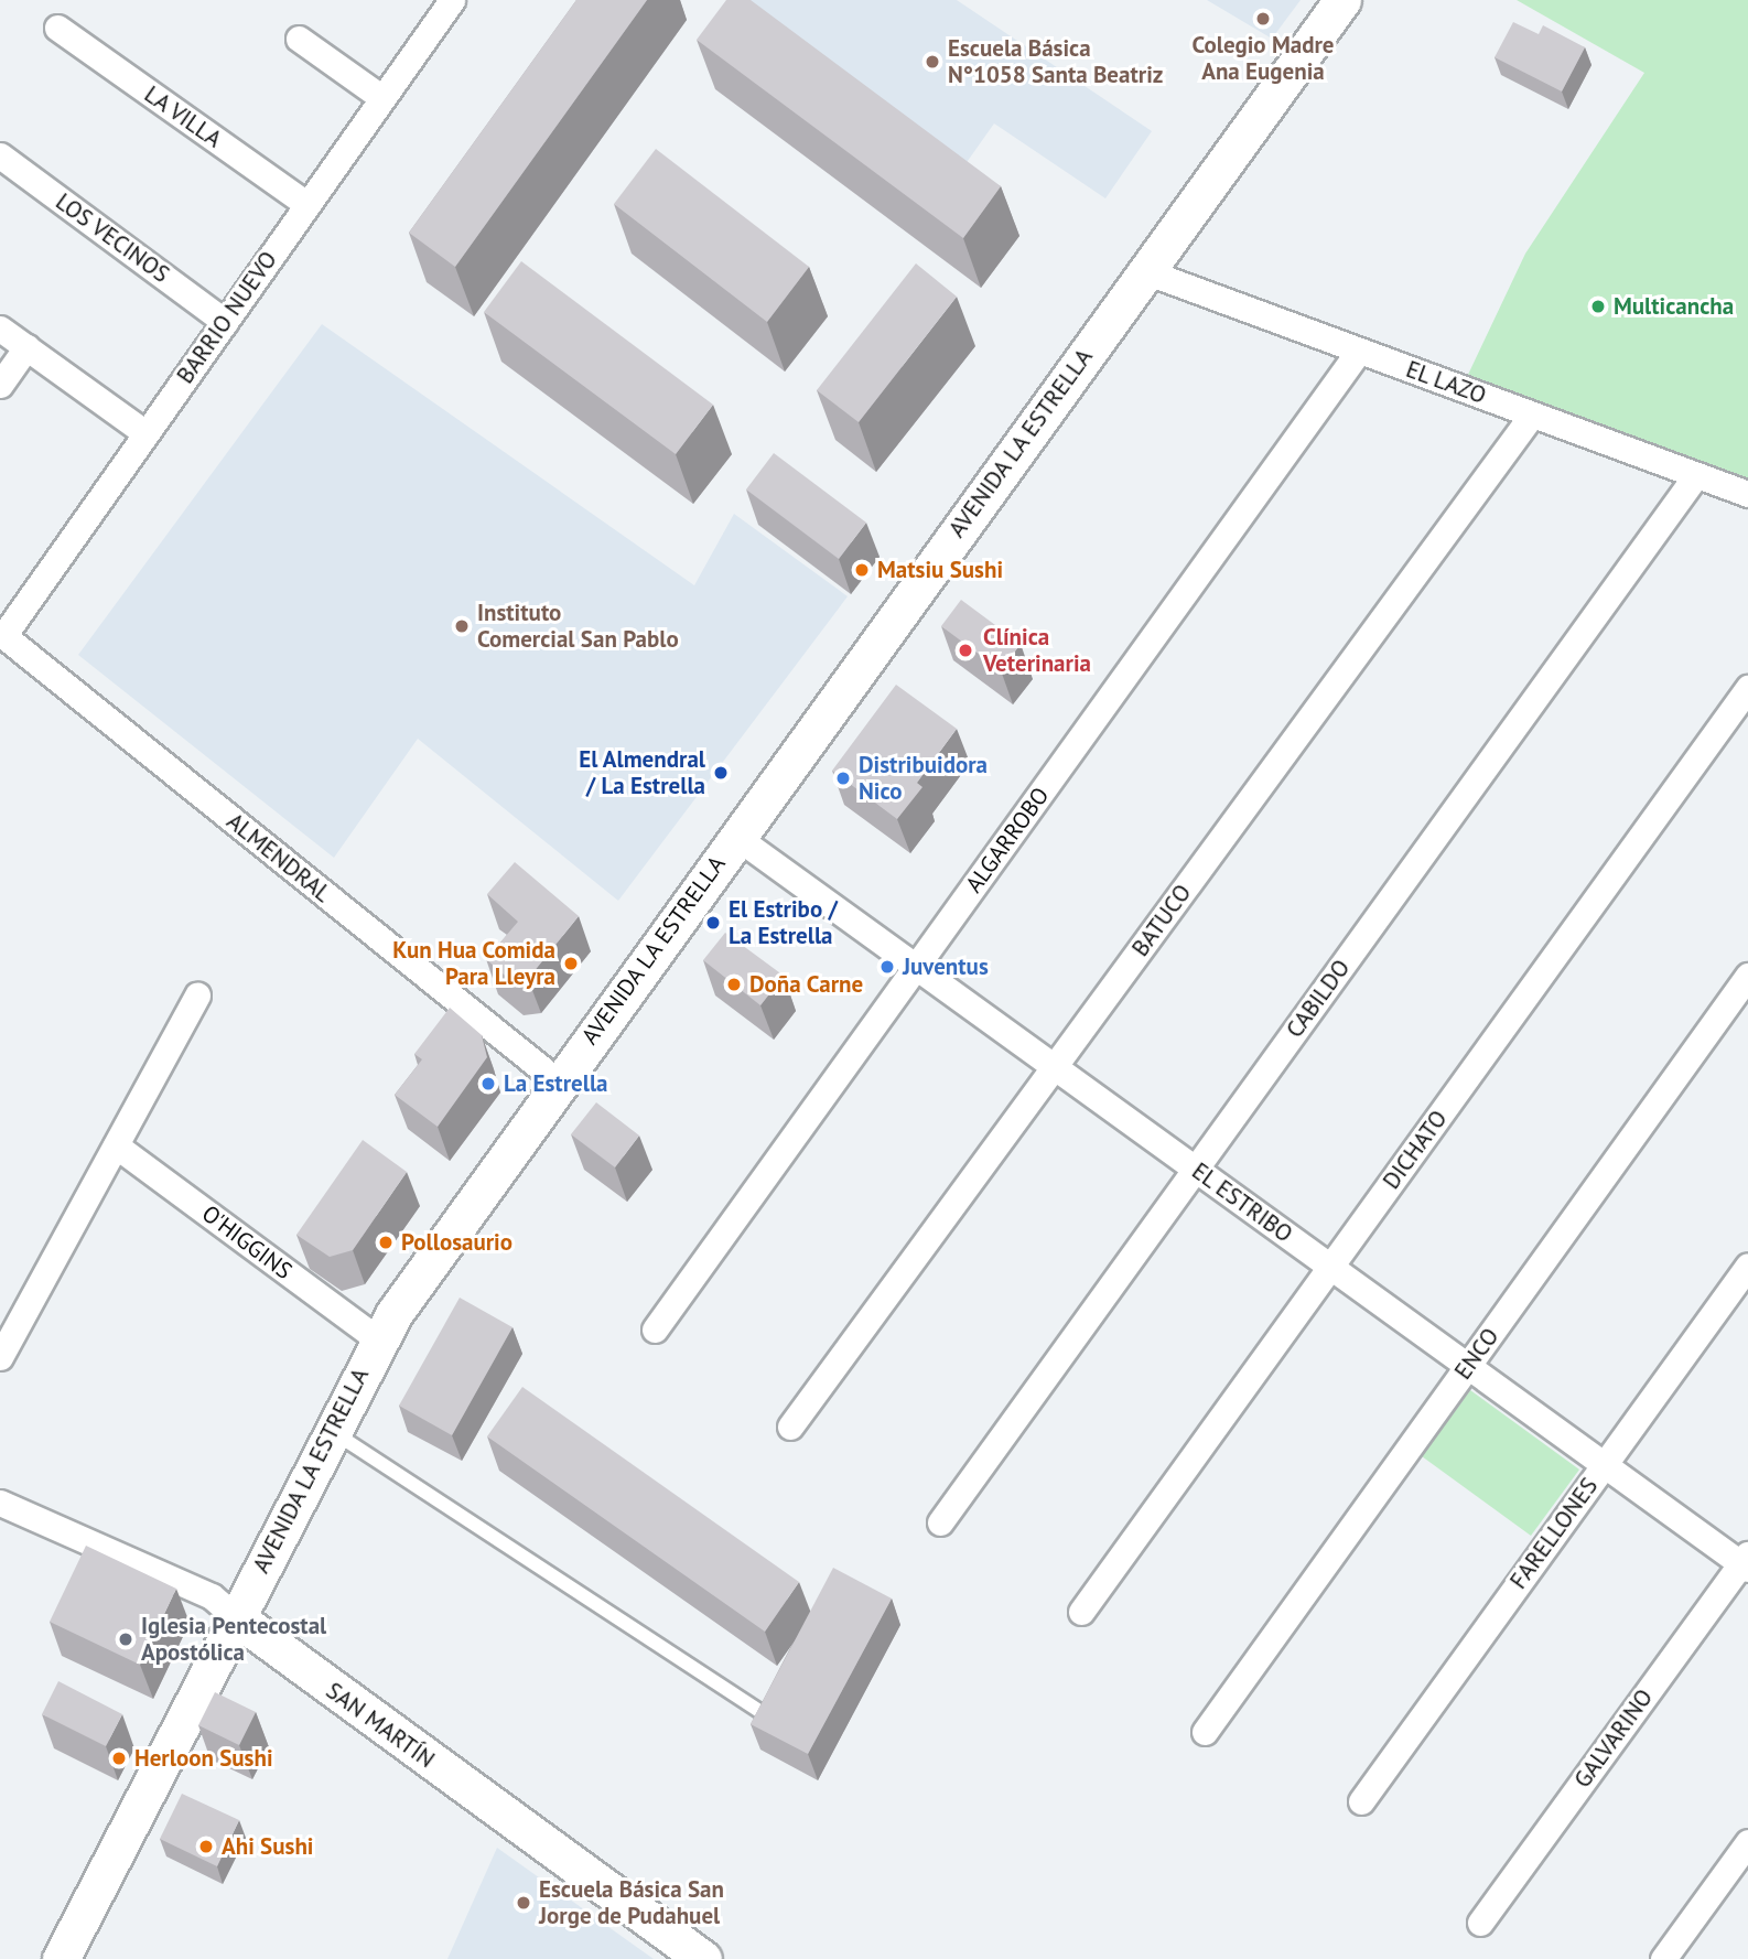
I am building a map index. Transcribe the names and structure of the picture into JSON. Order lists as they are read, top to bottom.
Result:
{
  "streets": {
    "main road": ["AVENIDA LA ESTRELLA", "SAN MARTÍN"],
    "street": [
      "LA VILLA",
      "LOS VECINOS",
      "BARRIO NUEVO",
      "EL LAZO",
      "ALGARROBO",
      "ALMENDRAL",
      "BATUCO",
      "CABILDO",
      "DICHATO",
      "EL ESTRIBO",
      "O'HIGGINS",
      "ENCO",
      "FARELLONES",
      "GALVARINO"
    ]
  },
  "crossings": [
    ["LA VILLA", "BARRIO NUEVO"],
    ["LOS VECINOS", "BARRIO NUEVO"],
    ["BARRIO NUEVO", "ALMENDRAL"],
    ["EL LAZO", "AVENIDA LA ESTRELLA"],
    ["EL LAZO", "ALGARROBO"],
    ["EL LAZO", "BATUCO"],
    ["EL LAZO", "CABILDO"],
    ["AVENIDA LA ESTRELLA", "ALMENDRAL"],
    ["AVENIDA LA ESTRELLA", "EL ESTRIBO"],
    ["AVENIDA LA ESTRELLA", "O'HIGGINS"],
    ["AVENIDA LA ESTRELLA", "SAN MARTÍN"],
    ["ALGARROBO", "EL ESTRIBO"],
    ["BATUCO", "EL ESTRIBO"],
    ["CABILDO", "EL ESTRIBO"],
    ["DICHATO", "EL ESTRIBO"],
    ["EL ESTRIBO", "ENCO"],
    ["EL ESTRIBO", "FARELLONES"],
    ["EL ESTRIBO", "GALVARINO"]
  ],
  "places": [
    "Colegio Madre Ana Eugenia",
    "Escuela Básica N°1058 Santa Beatriz",
    "Multicancha",
    "Matsiu Sushi",
    "Instituto Comercial San Pablo",
    "Clínica Veterinaria",
    "El Almendral / La Estrella",
    "Distribuidora Nico",
    "El Estribo / La Estrella",
    "Kun Hua Comida Para Lleyra",
    "Juventus",
    "Doña Carne",
    "La Estrella",
    "Pollosaurio",
    "Iglesia Pentecostal Apostólica",
    "Herloon Sushi",
    "Ahi Sushi",
    "Escuela Básica San Jorge de Pudahuel"
  ]
}
